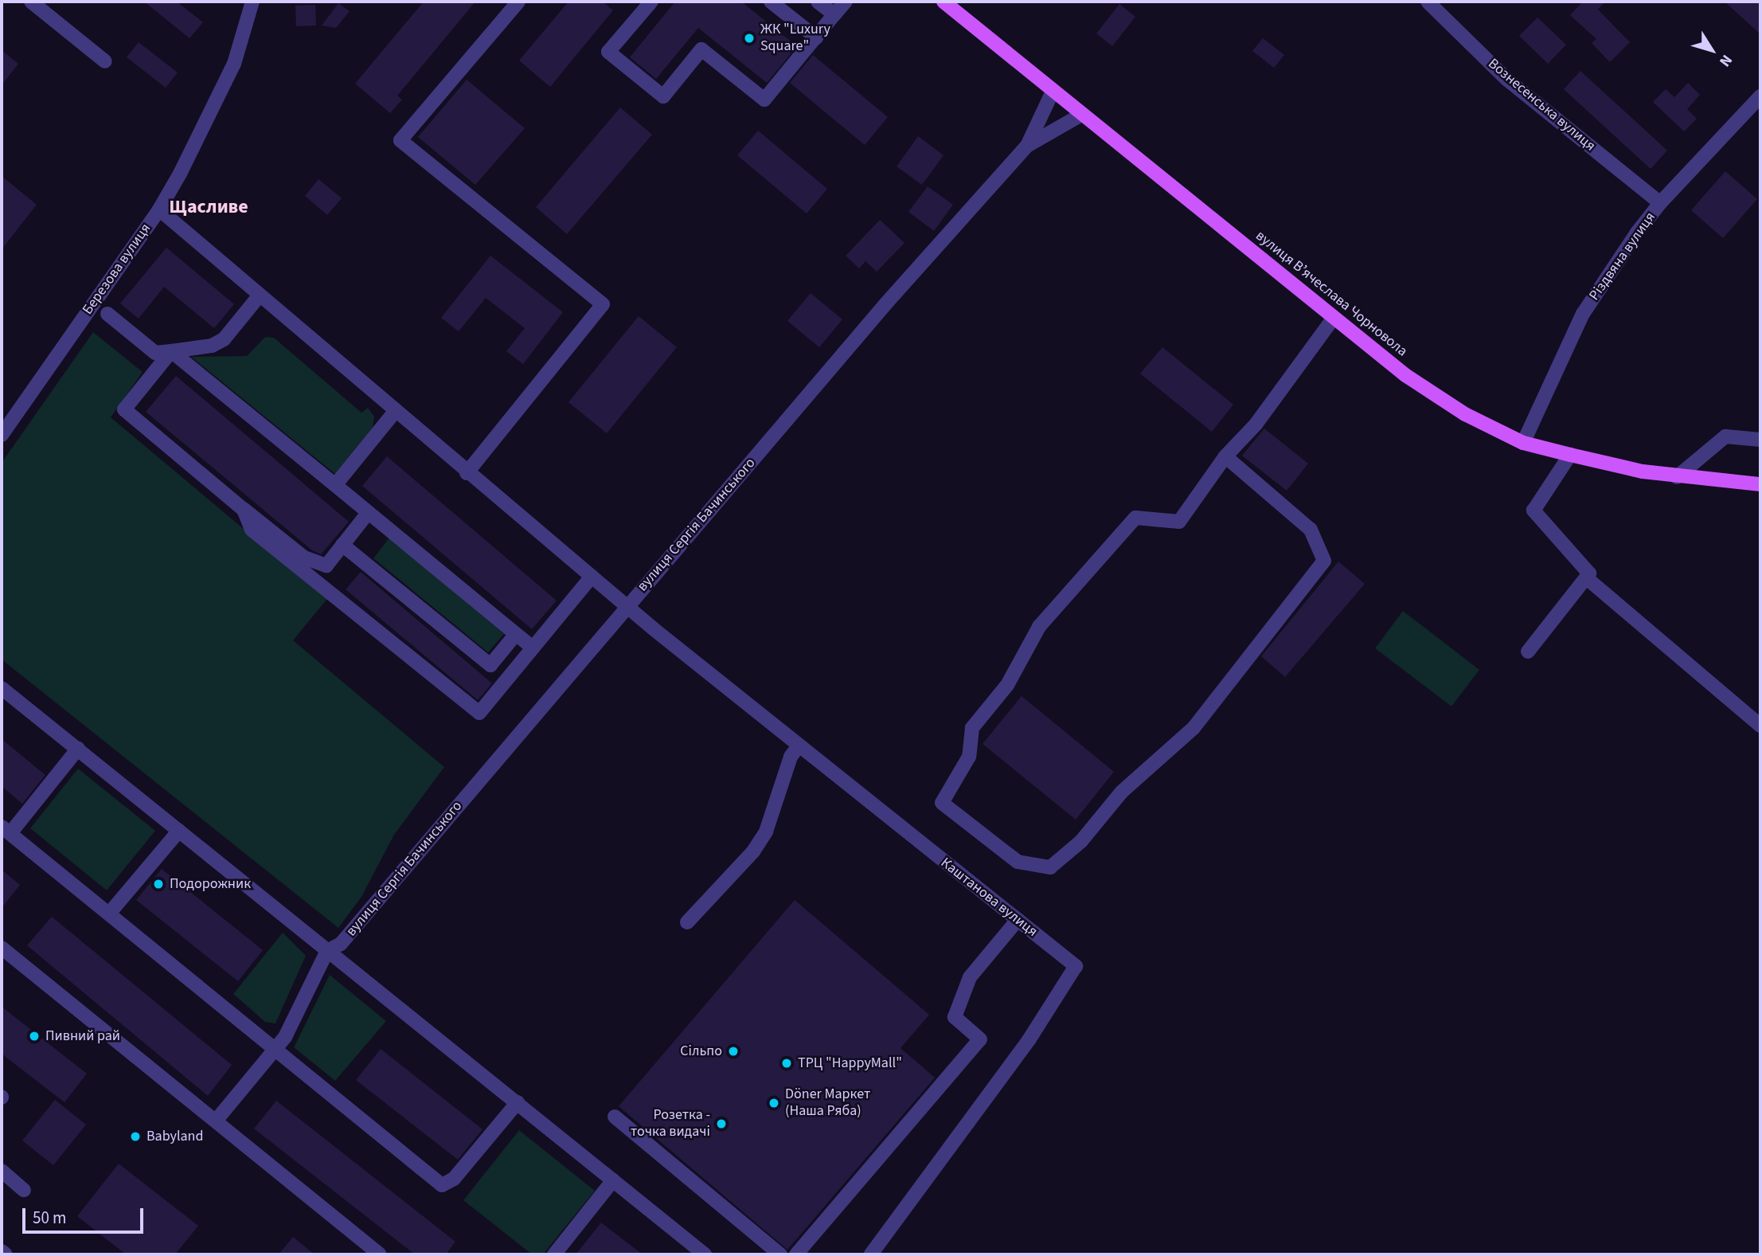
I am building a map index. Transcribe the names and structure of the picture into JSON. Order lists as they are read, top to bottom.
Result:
{
  "streets": {
    "main road": ["вулиця Вʼячеслава Чорновола"],
    "street": [
      "Вознесенська вулиця",
      "Різдвяна вулиця",
      "Березова вулиця",
      "вулиця Сергія Бачинського",
      "Каштанова вулиця"
    ]
  },
  "crossings": [
    ["Вознесенська вулиця", "Різдвяна вулиця"],
    ["Різдвяна вулиця", "вулиця Вʼячеслава Чорновола"],
    ["Березова вулиця", "Каштанова вулиця"],
    ["вулиця Вʼячеслава Чорновола", "вулиця Сергія Бачинського"],
    ["вулиця Сергія Бачинського", "Каштанова вулиця"]
  ],
  "districts": ["Щасливе"],
  "places": [
    "ЖК \"Luxury Square\"",
    "Подорожник",
    "Пивний рай",
    "Сільпо",
    "ТРЦ \"HappyMall\"",
    "Döner Maркет (Наша Ряба)",
    "Розетка - точка видачі",
    "Babyland"
  ],
  "scale_bar": "50 m",
  "north": "bottom right"
}
